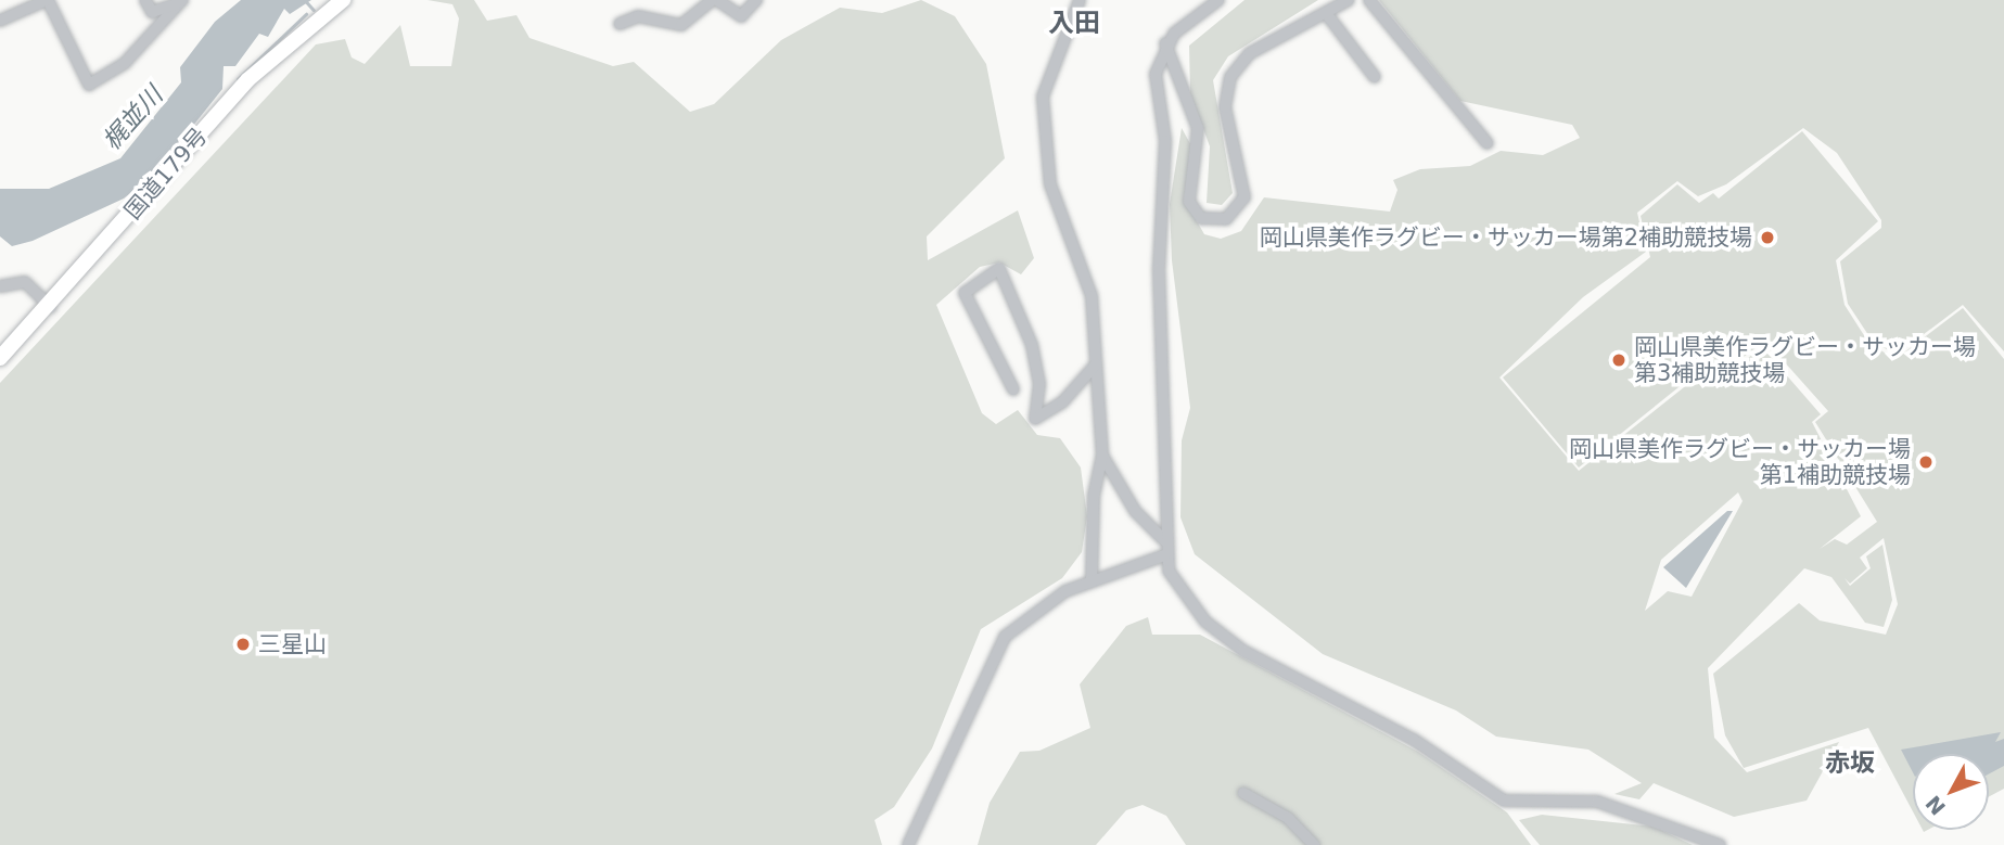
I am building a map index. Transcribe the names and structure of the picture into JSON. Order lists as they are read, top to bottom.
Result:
{
  "streets": {
    "highway": ["国道179号"]
  },
  "districts": ["入田", "赤坂"],
  "water": ["梶並川"],
  "places": [
    "岡山県美作ラグビー・サッカー場第2補助競技場",
    "岡山県美作ラグビー・サッカー場 第3補助競技場",
    "岡山県美作ラグビー・サッカー場 第1補助競技場",
    "三星山"
  ],
  "north": "bottom left"
}
